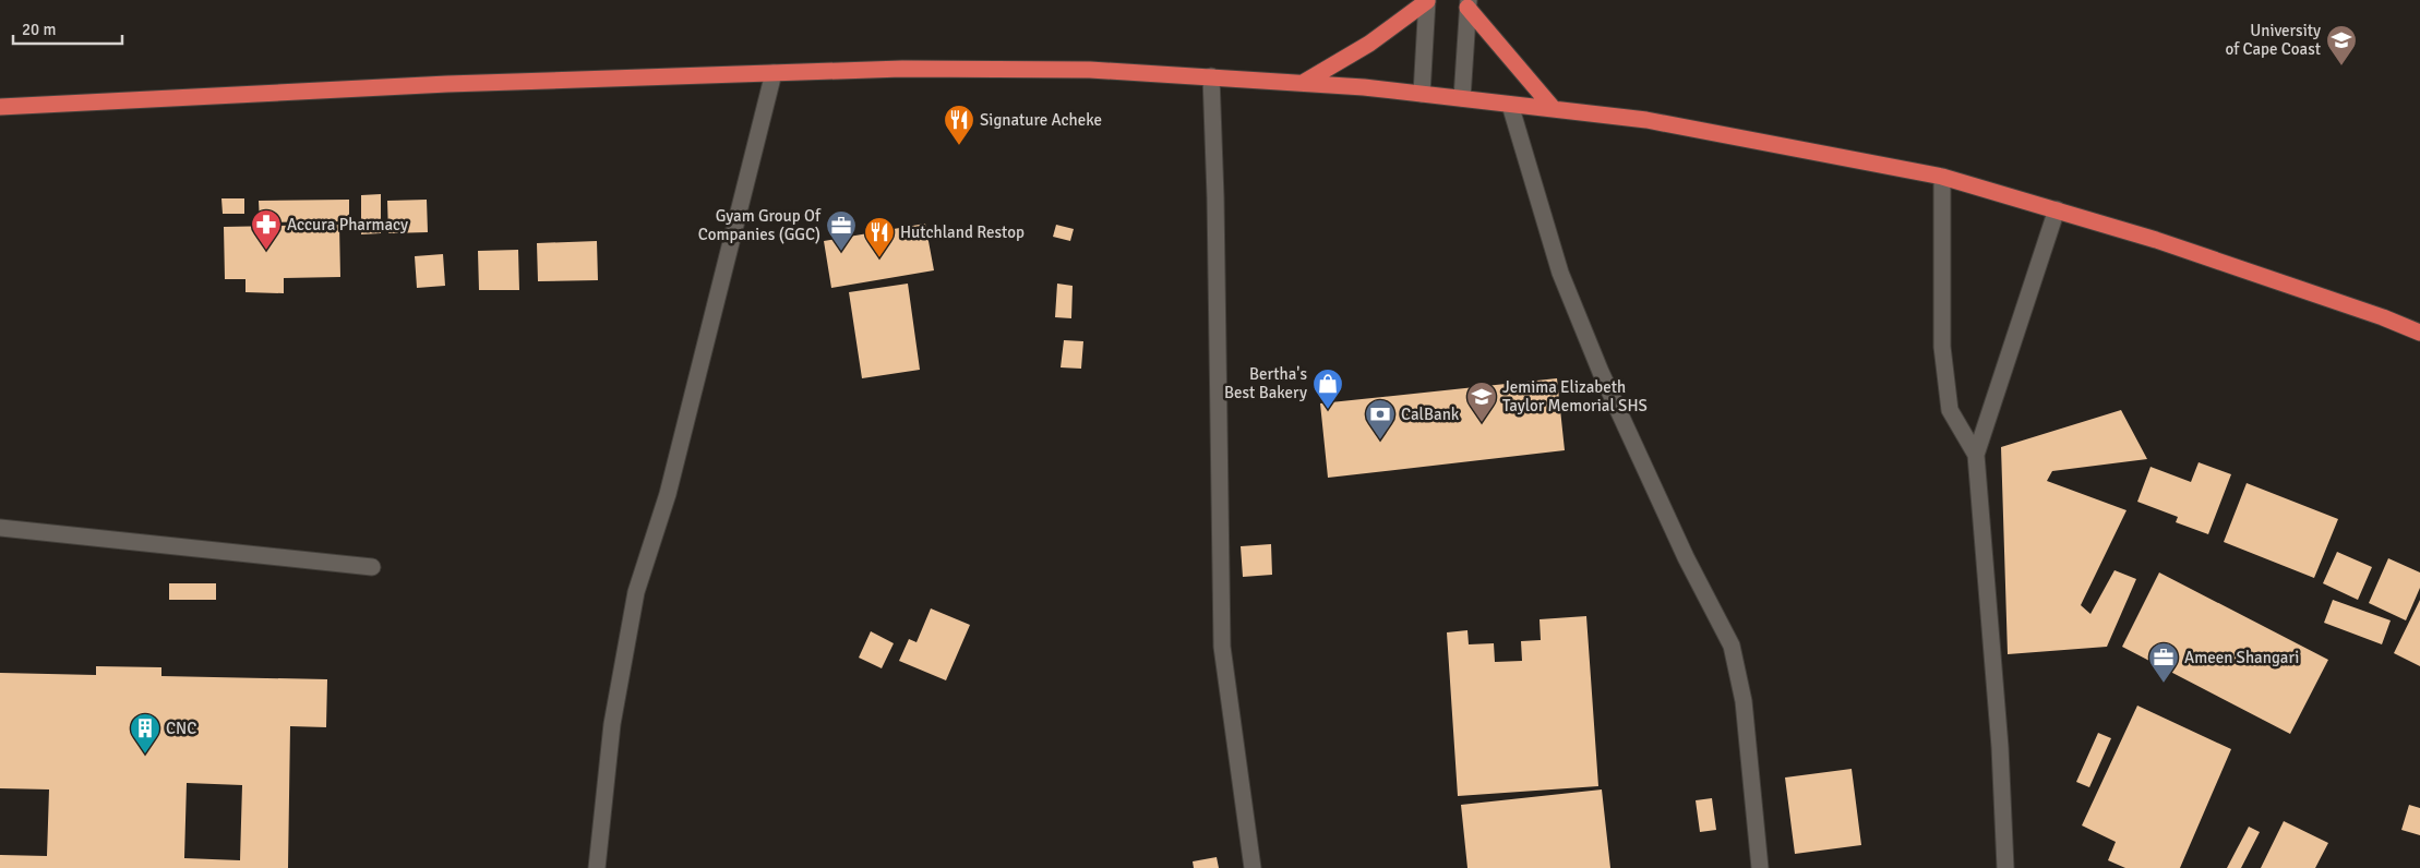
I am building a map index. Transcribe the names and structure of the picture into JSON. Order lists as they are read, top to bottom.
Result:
{
  "places": {
    "school or university": ["University of Cape Coast", "Jemima Elizabeth Taylor Memorial SHS"],
    "restaurant": ["Signature Acheke", "Hutchland Restop"],
    "pharmacy": ["Accura Pharmacy"],
    "office": ["Gyam Group Of Companies (GGC)", "Ameen Shangari"],
    "shop": ["Bertha's Best Bakery"],
    "bank": ["CalBank"],
    "building": ["CNC"]
  },
  "scale_bar": "20 m"
}
